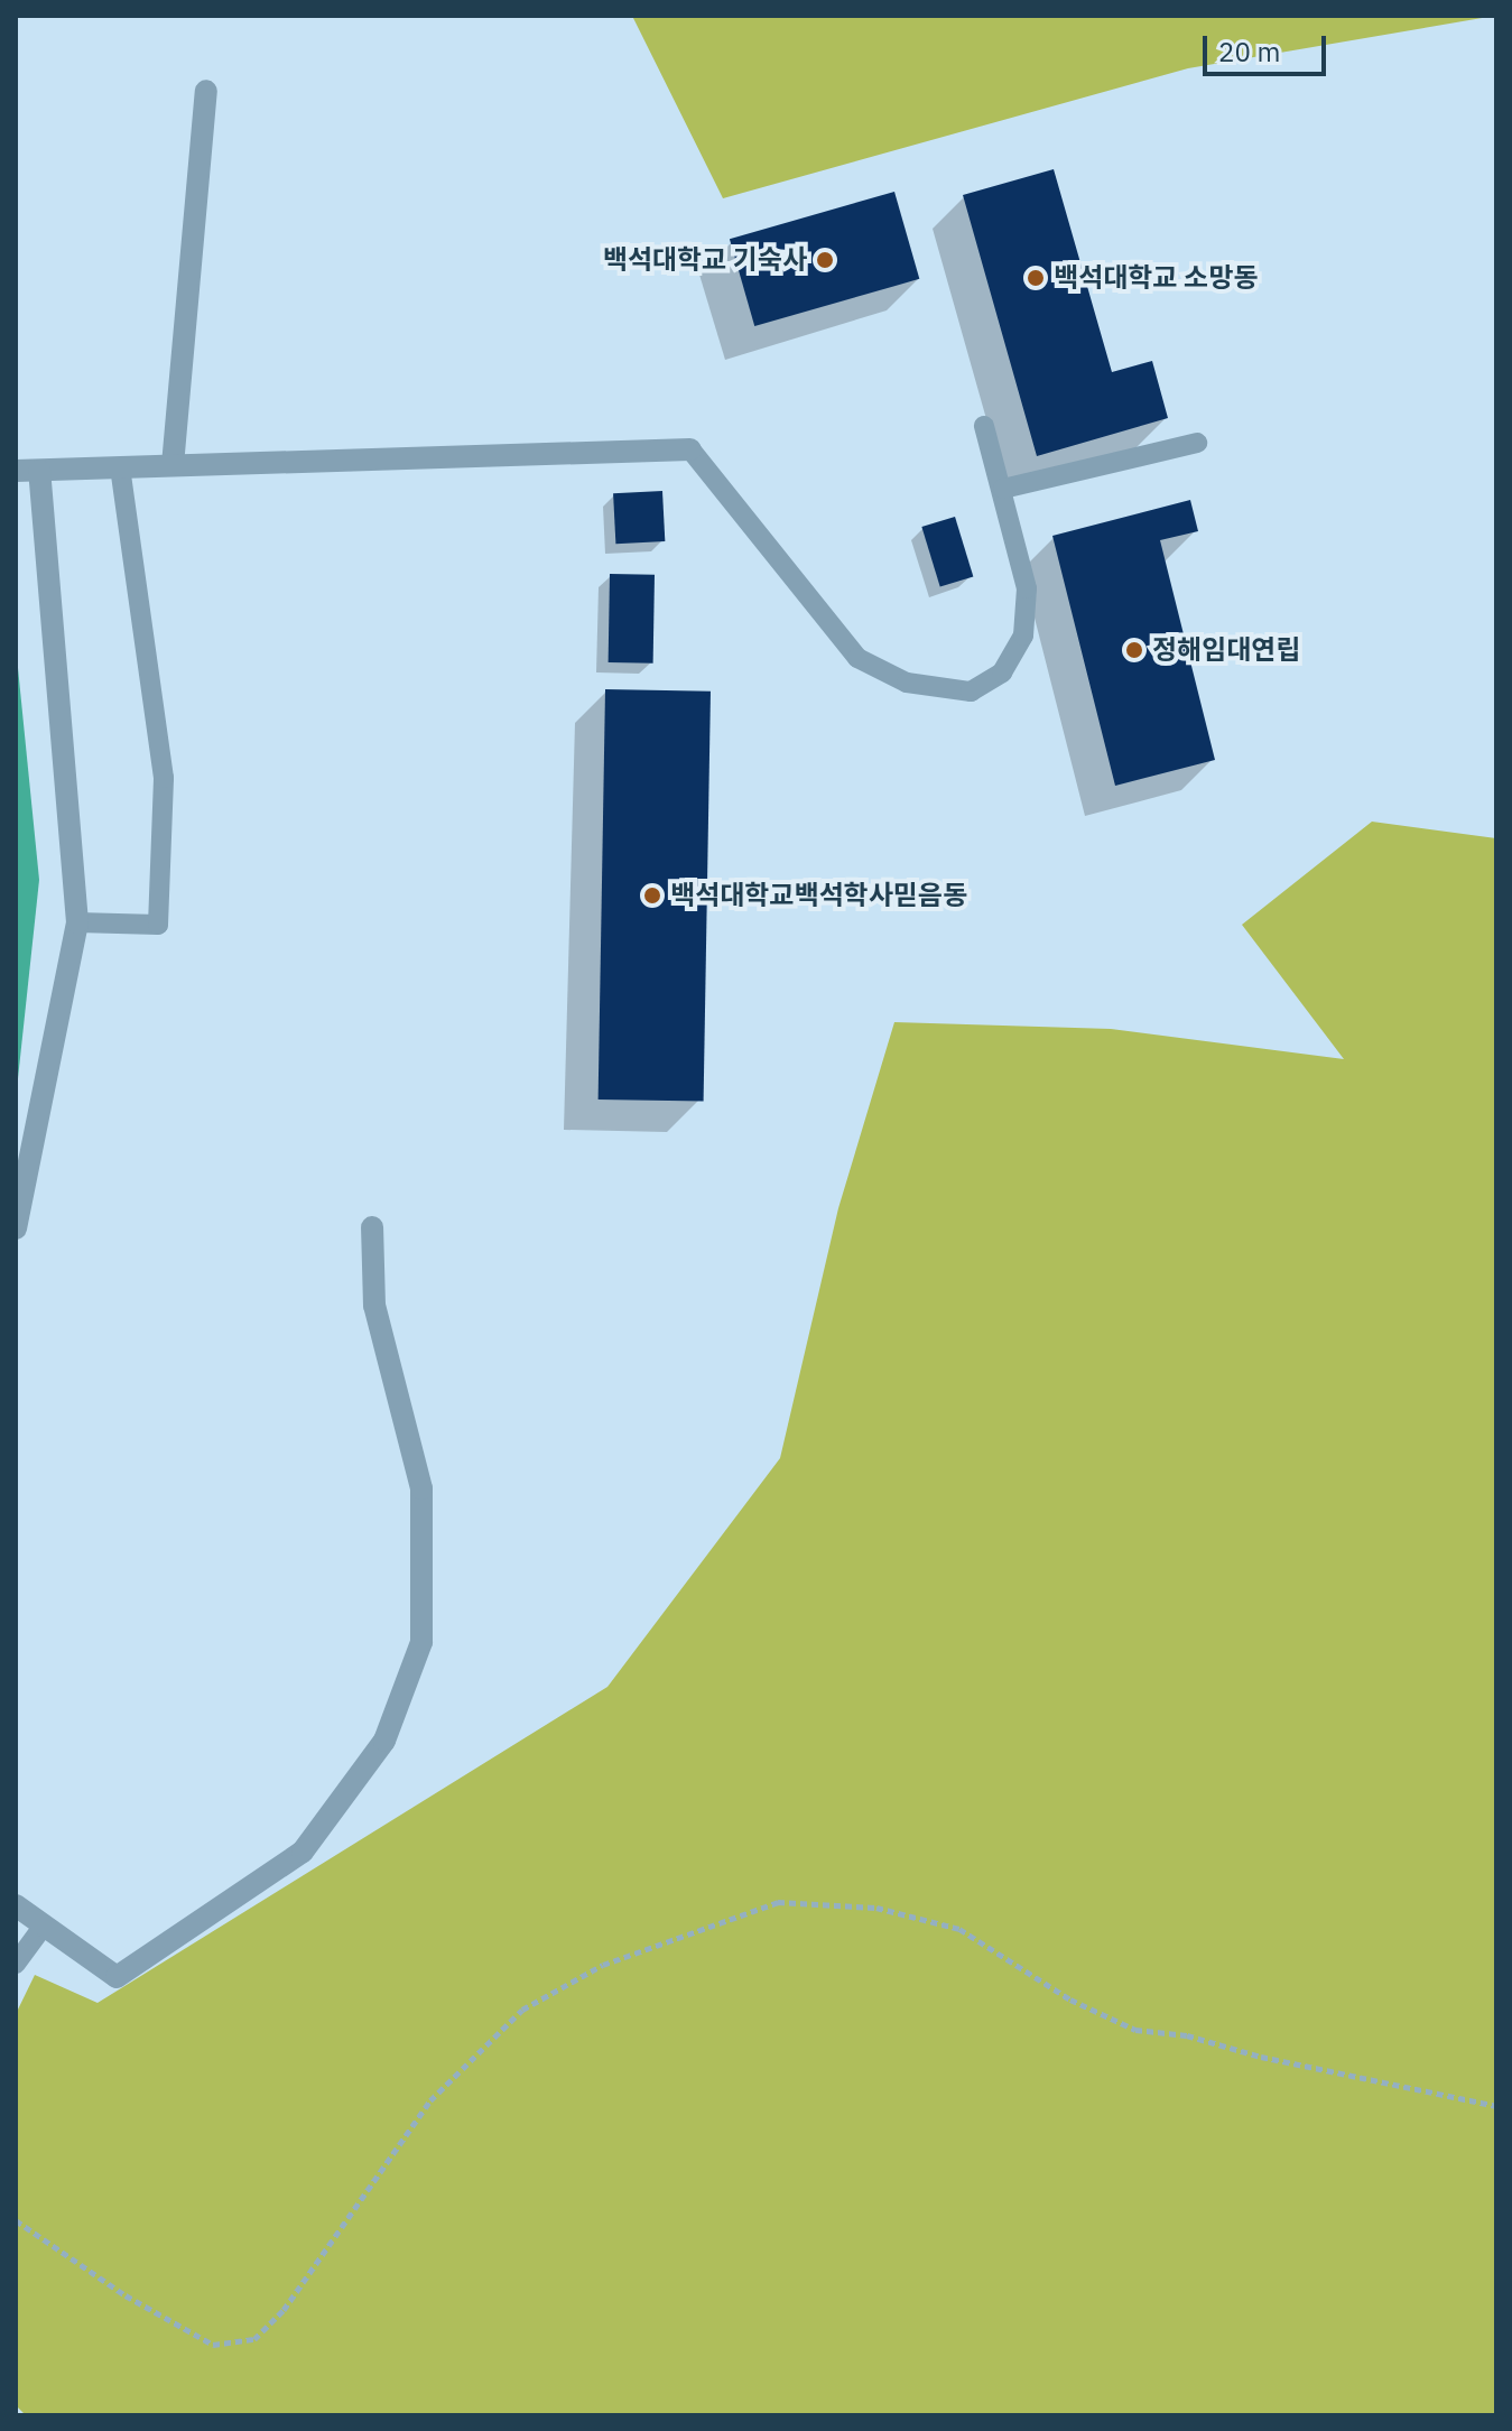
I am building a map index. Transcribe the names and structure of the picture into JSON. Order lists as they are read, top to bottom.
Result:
{
  "places": [
    "백석대학교 기숙사",
    "백석대학교 소망동",
    "정해임대연립",
    "백석대학교백석학사믿음동"
  ],
  "scale_bar": "20 m"
}
